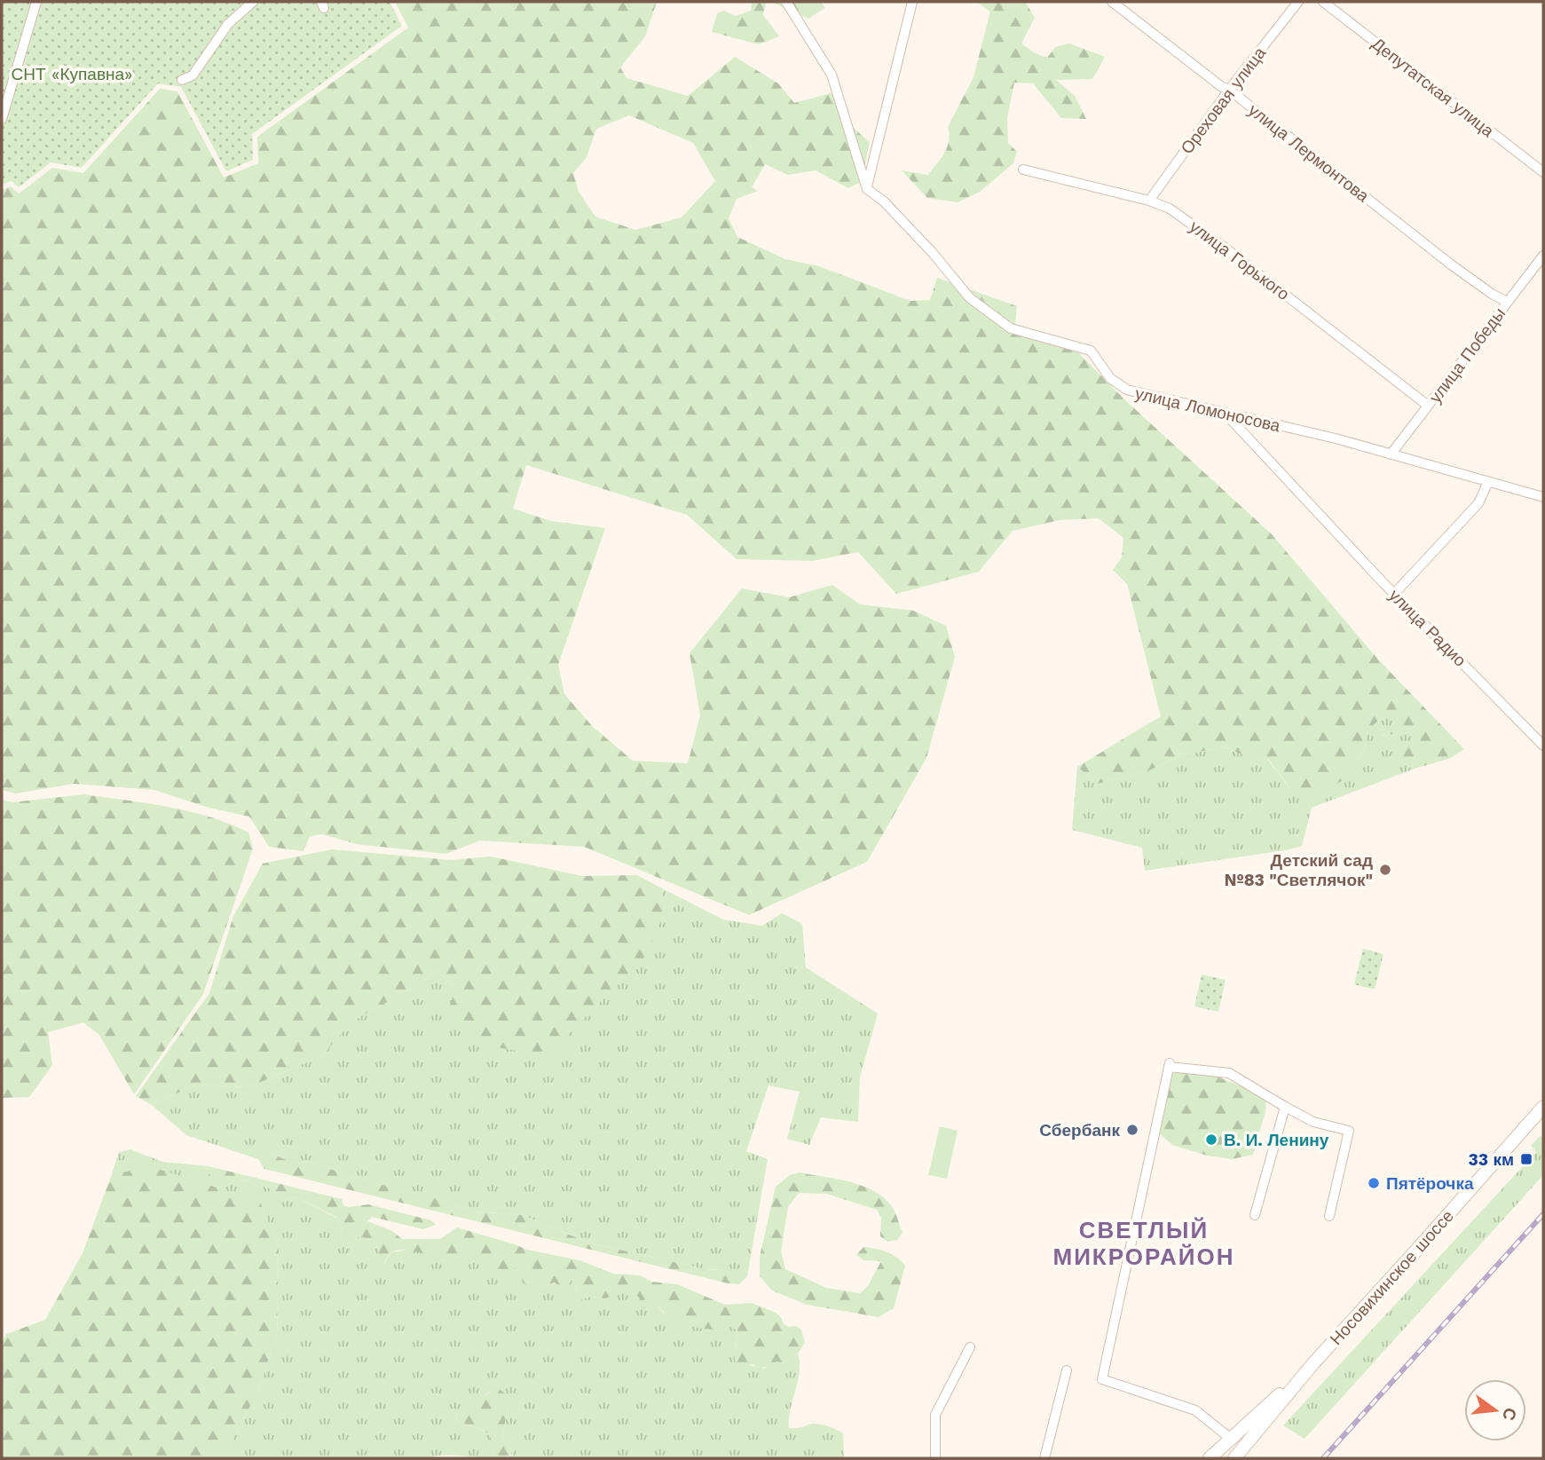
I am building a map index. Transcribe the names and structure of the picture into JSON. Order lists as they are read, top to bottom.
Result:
{
  "streets": {
    "main road": ["Носовихинское шоссе"],
    "street": [
      "Депутатская улица",
      "Ореховая улица",
      "улица Лермонтова",
      "улица Горького",
      "улица Победы",
      "улица Ломоносова",
      "улица Радио"
    ]
  },
  "crossings": [
    ["Ореховая улица", "улица Лермонтова"],
    ["Ореховая улица", "улица Горького"],
    ["улица Лермонтова", "улица Победы"],
    ["улица Горького", "улица Победы"],
    ["улица Победы", "улица Ломоносова"],
    ["улица Ломоносова", "улица Радио"]
  ],
  "districts": ["СВЕТЛЫЙ МИКРОРАЙОН"],
  "parks": ["СНТ «Купавна»"],
  "places": {
    "other": [
      "Детский сад №83 \"Светлячок\"",
      "Сбербанк",
      "В. И. Ленину",
      "Пятёрочка"
    ],
    "transit": ["33 км"]
  },
  "north": "right"
}
